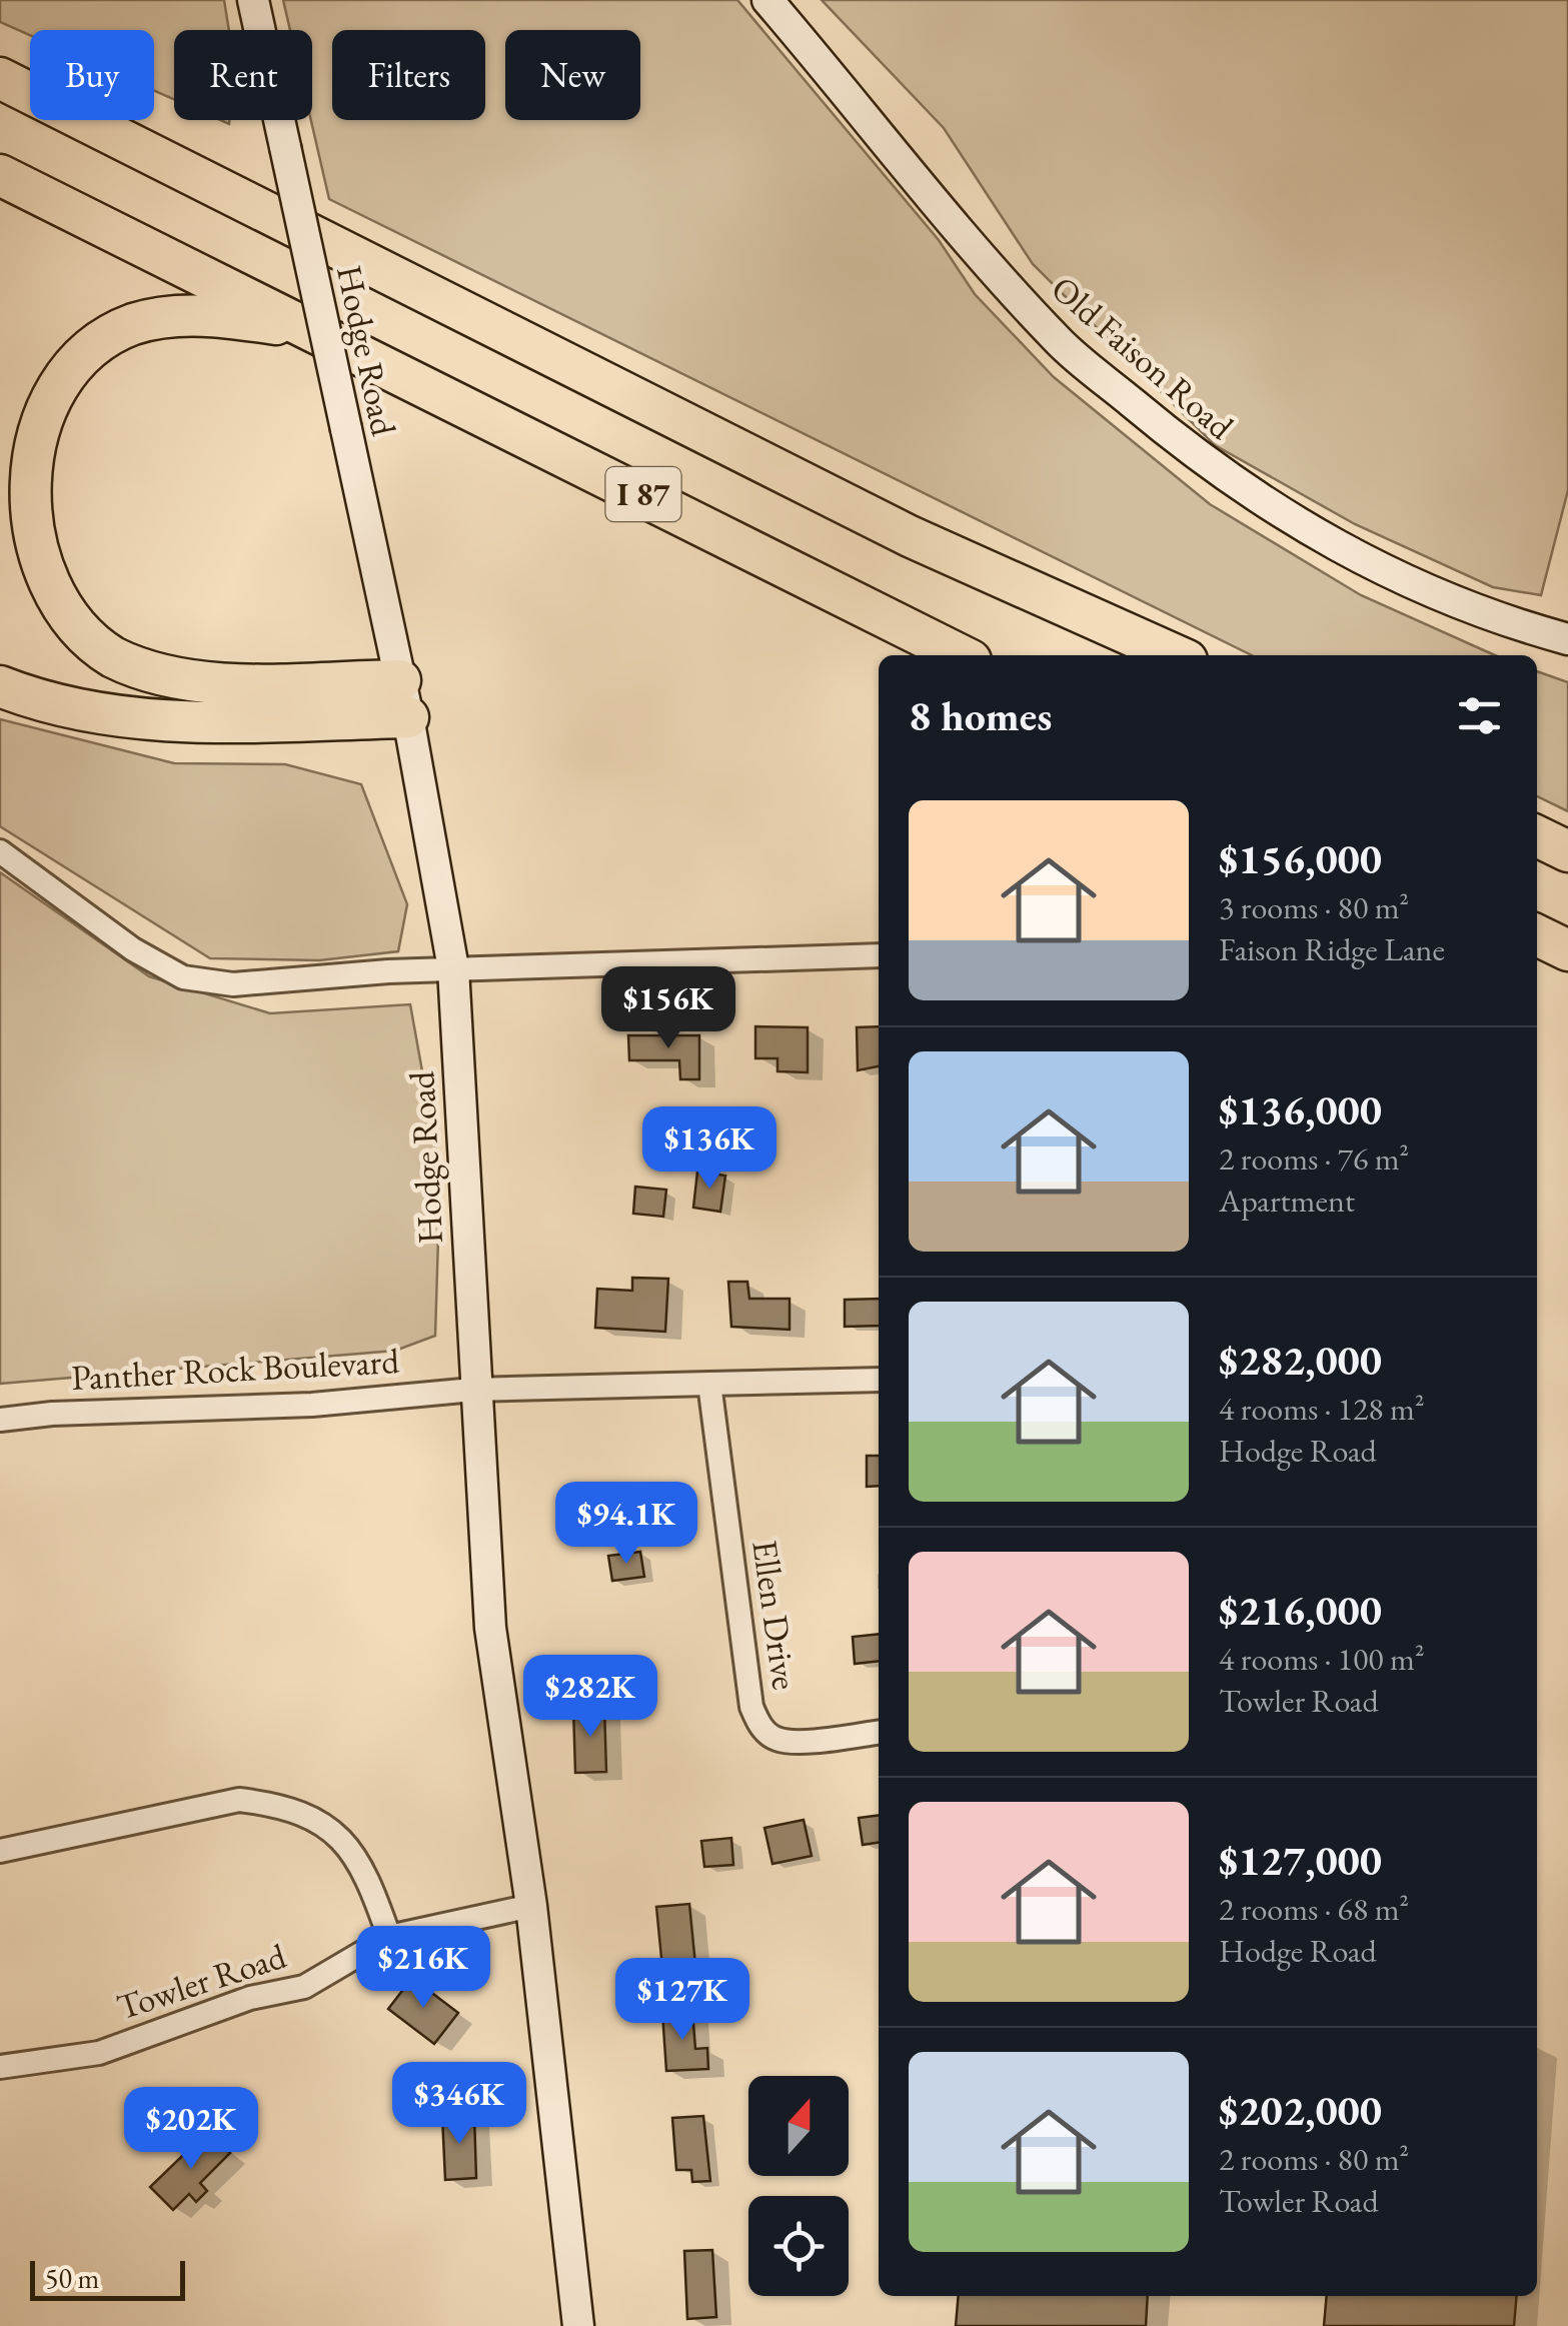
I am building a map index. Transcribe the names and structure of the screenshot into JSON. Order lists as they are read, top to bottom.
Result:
{
  "streets": {
    "highway": ["I 87"],
    "main road": ["Hodge Road", "Old Faison Road"],
    "street": ["Panther Rock Boulevard", "Ellen Drive", "Towler Road"]
  },
  "crossings": [
    ["Hodge Road", "Panther Rock Boulevard"],
    ["Hodge Road", "Towler Road"]
  ],
  "scale_bar": "50 m",
  "north": "top",
  "page": {
    "chip": [
      "Buy",
      "Rent",
      "Filters",
      "New"
    ],
    "heading": "8 homes",
    "list": [
      {
        "name": "$156,000",
        "note": "3 rooms · 80 m² · Faison Ridge Lane"
      },
      {
        "name": "$136,000",
        "note": "2 rooms · 76 m² · Apartment"
      },
      {
        "name": "$282,000",
        "note": "4 rooms · 128 m² · Hodge Road"
      },
      {
        "name": "$216,000",
        "note": "4 rooms · 100 m² · Towler Road"
      },
      {
        "name": "$127,000",
        "note": "2 rooms · 68 m² · Hodge Road"
      },
      {
        "name": "$202,000",
        "note": "2 rooms · 80 m² · Towler Road"
      }
    ],
    "price": [
      "$156K",
      "$136K",
      "$94.1K",
      "$282K",
      "$216K",
      "$127K",
      "$346K",
      "$202K"
    ],
    "scale": "50 m"
  }
}
